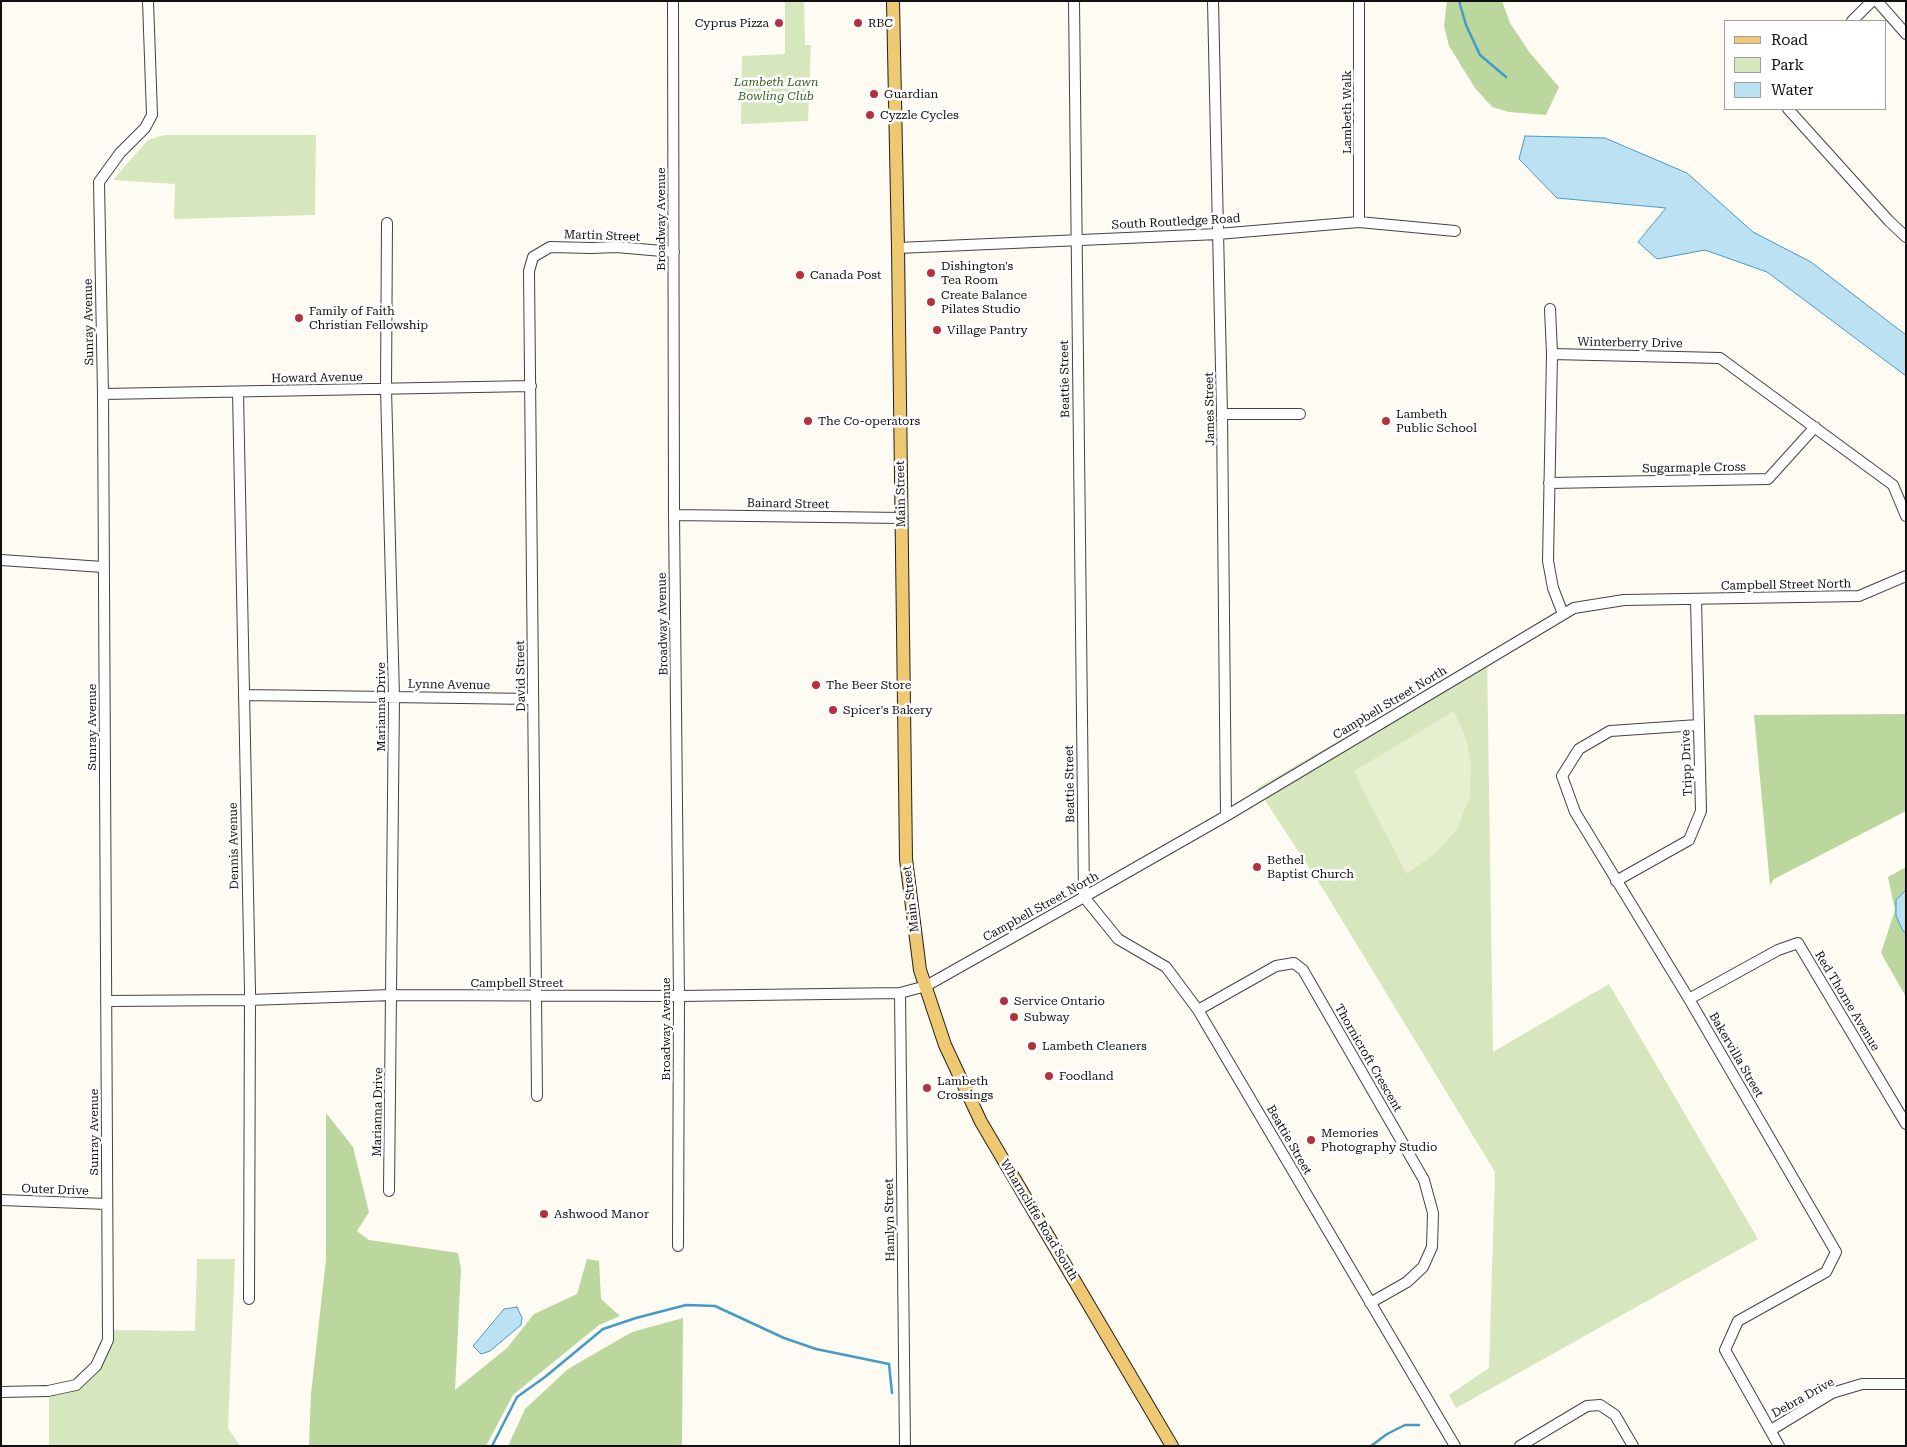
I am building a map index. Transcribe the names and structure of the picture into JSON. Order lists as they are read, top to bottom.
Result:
{
  "streets": {
    "main road": ["Main Street", "Wharncliffe Road South"],
    "street": [
      "Lambeth Walk",
      "Broadway Avenue",
      "South Routledge Road",
      "Martin Street",
      "Sunray Avenue",
      "Winterberry Drive",
      "Howard Avenue",
      "Beattie Street",
      "James Street",
      "Sugarmaple Cross",
      "Bainard Street",
      "Campbell Street North",
      "David Street",
      "Lynne Avenue",
      "Marianna Drive",
      "Tripp Drive",
      "Dennis Avenue",
      "Campbell Street",
      "Red Thorne Avenue",
      "Bakervilla Street",
      "Thornicroft Crescent",
      "Outer Drive",
      "Hamlyn Street",
      "Debra Drive"
    ]
  },
  "crossings": [
    ["Lambeth Walk", "South Routledge Road"],
    ["Broadway Avenue", "Martin Street"],
    ["Broadway Avenue", "Bainard Street"],
    ["Broadway Avenue", "Campbell Street"],
    ["South Routledge Road", "Beattie Street"],
    ["South Routledge Road", "James Street"],
    ["South Routledge Road", "Main Street"],
    ["Martin Street", "David Street"],
    ["Sunray Avenue", "Howard Avenue"],
    ["Sunray Avenue", "Campbell Street"],
    ["Sunray Avenue", "Outer Drive"],
    ["Winterberry Drive", "Sugarmaple Cross"],
    ["Howard Avenue", "David Street"],
    ["Howard Avenue", "Marianna Drive"],
    ["Howard Avenue", "Dennis Avenue"],
    ["Beattie Street", "Campbell Street North"],
    ["Beattie Street", "Thornicroft Crescent"],
    ["James Street", "Campbell Street North"],
    ["Main Street", "Bainard Street"],
    ["Main Street", "Campbell Street North"],
    ["Main Street", "Campbell Street"],
    ["Main Street", "Wharncliffe Road South"],
    ["Campbell Street North", "Tripp Drive"],
    ["Campbell Street North", "Campbell Street"],
    ["Campbell Street North", "Wharncliffe Road South"],
    ["David Street", "Lynne Avenue"],
    ["David Street", "Campbell Street"],
    ["Lynne Avenue", "Marianna Drive"],
    ["Lynne Avenue", "Dennis Avenue"],
    ["Marianna Drive", "Campbell Street"],
    ["Tripp Drive", "Bakervilla Street"],
    ["Dennis Avenue", "Campbell Street"],
    ["Campbell Street", "Hamlyn Street"],
    ["Campbell Street", "Wharncliffe Road South"],
    ["Red Thorne Avenue", "Bakervilla Street"],
    ["Bakervilla Street", "Debra Drive"]
  ],
  "parks": ["Lambeth Lawn Bowling Club"],
  "places": [
    "Cyprus Pizza",
    "RBC",
    "Guardian",
    "Cyzzle Cycles",
    "Dishington's Tea Room",
    "Canada Post",
    "Create Balance Pilates Studio",
    "Family of Faith Christian Fellowship",
    "Village Pantry",
    "The Co-operators",
    "Lambeth Public School",
    "The Beer Store",
    "Spicer's Bakery",
    "Bethel Baptist Church",
    "Service Ontario",
    "Subway",
    "Lambeth Cleaners",
    "Foodland",
    "Lambeth Crossings",
    "Memories Photography Studio",
    "Ashwood Manor"
  ],
  "legend": ["Road", "Park", "Water"]
}
